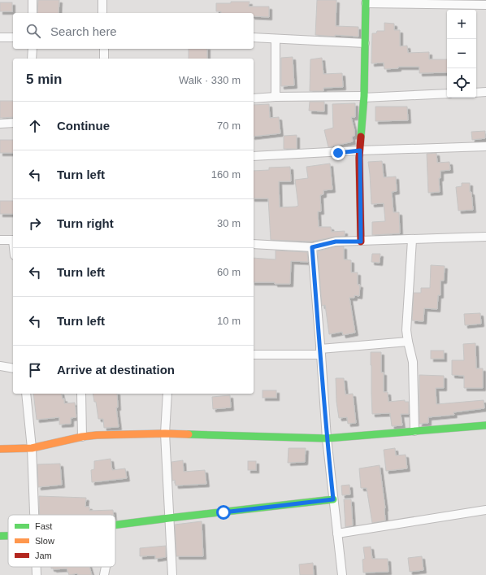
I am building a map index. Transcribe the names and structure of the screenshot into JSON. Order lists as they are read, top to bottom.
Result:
{
  "legend": ["Fast", "Slow", "Jam"],
  "page": {
    "map_buttons": ["+", "−"],
    "search": "Search here",
    "heading": ["5 min", "Walk · 330 m"],
    "list": [
      ["Continue", "70 m"],
      ["Turn left", "160 m"],
      ["Turn right", "30 m"],
      ["Turn left", "60 m"],
      ["Turn left", "10 m"],
      "Arrive at destination"
    ]
  }
}
